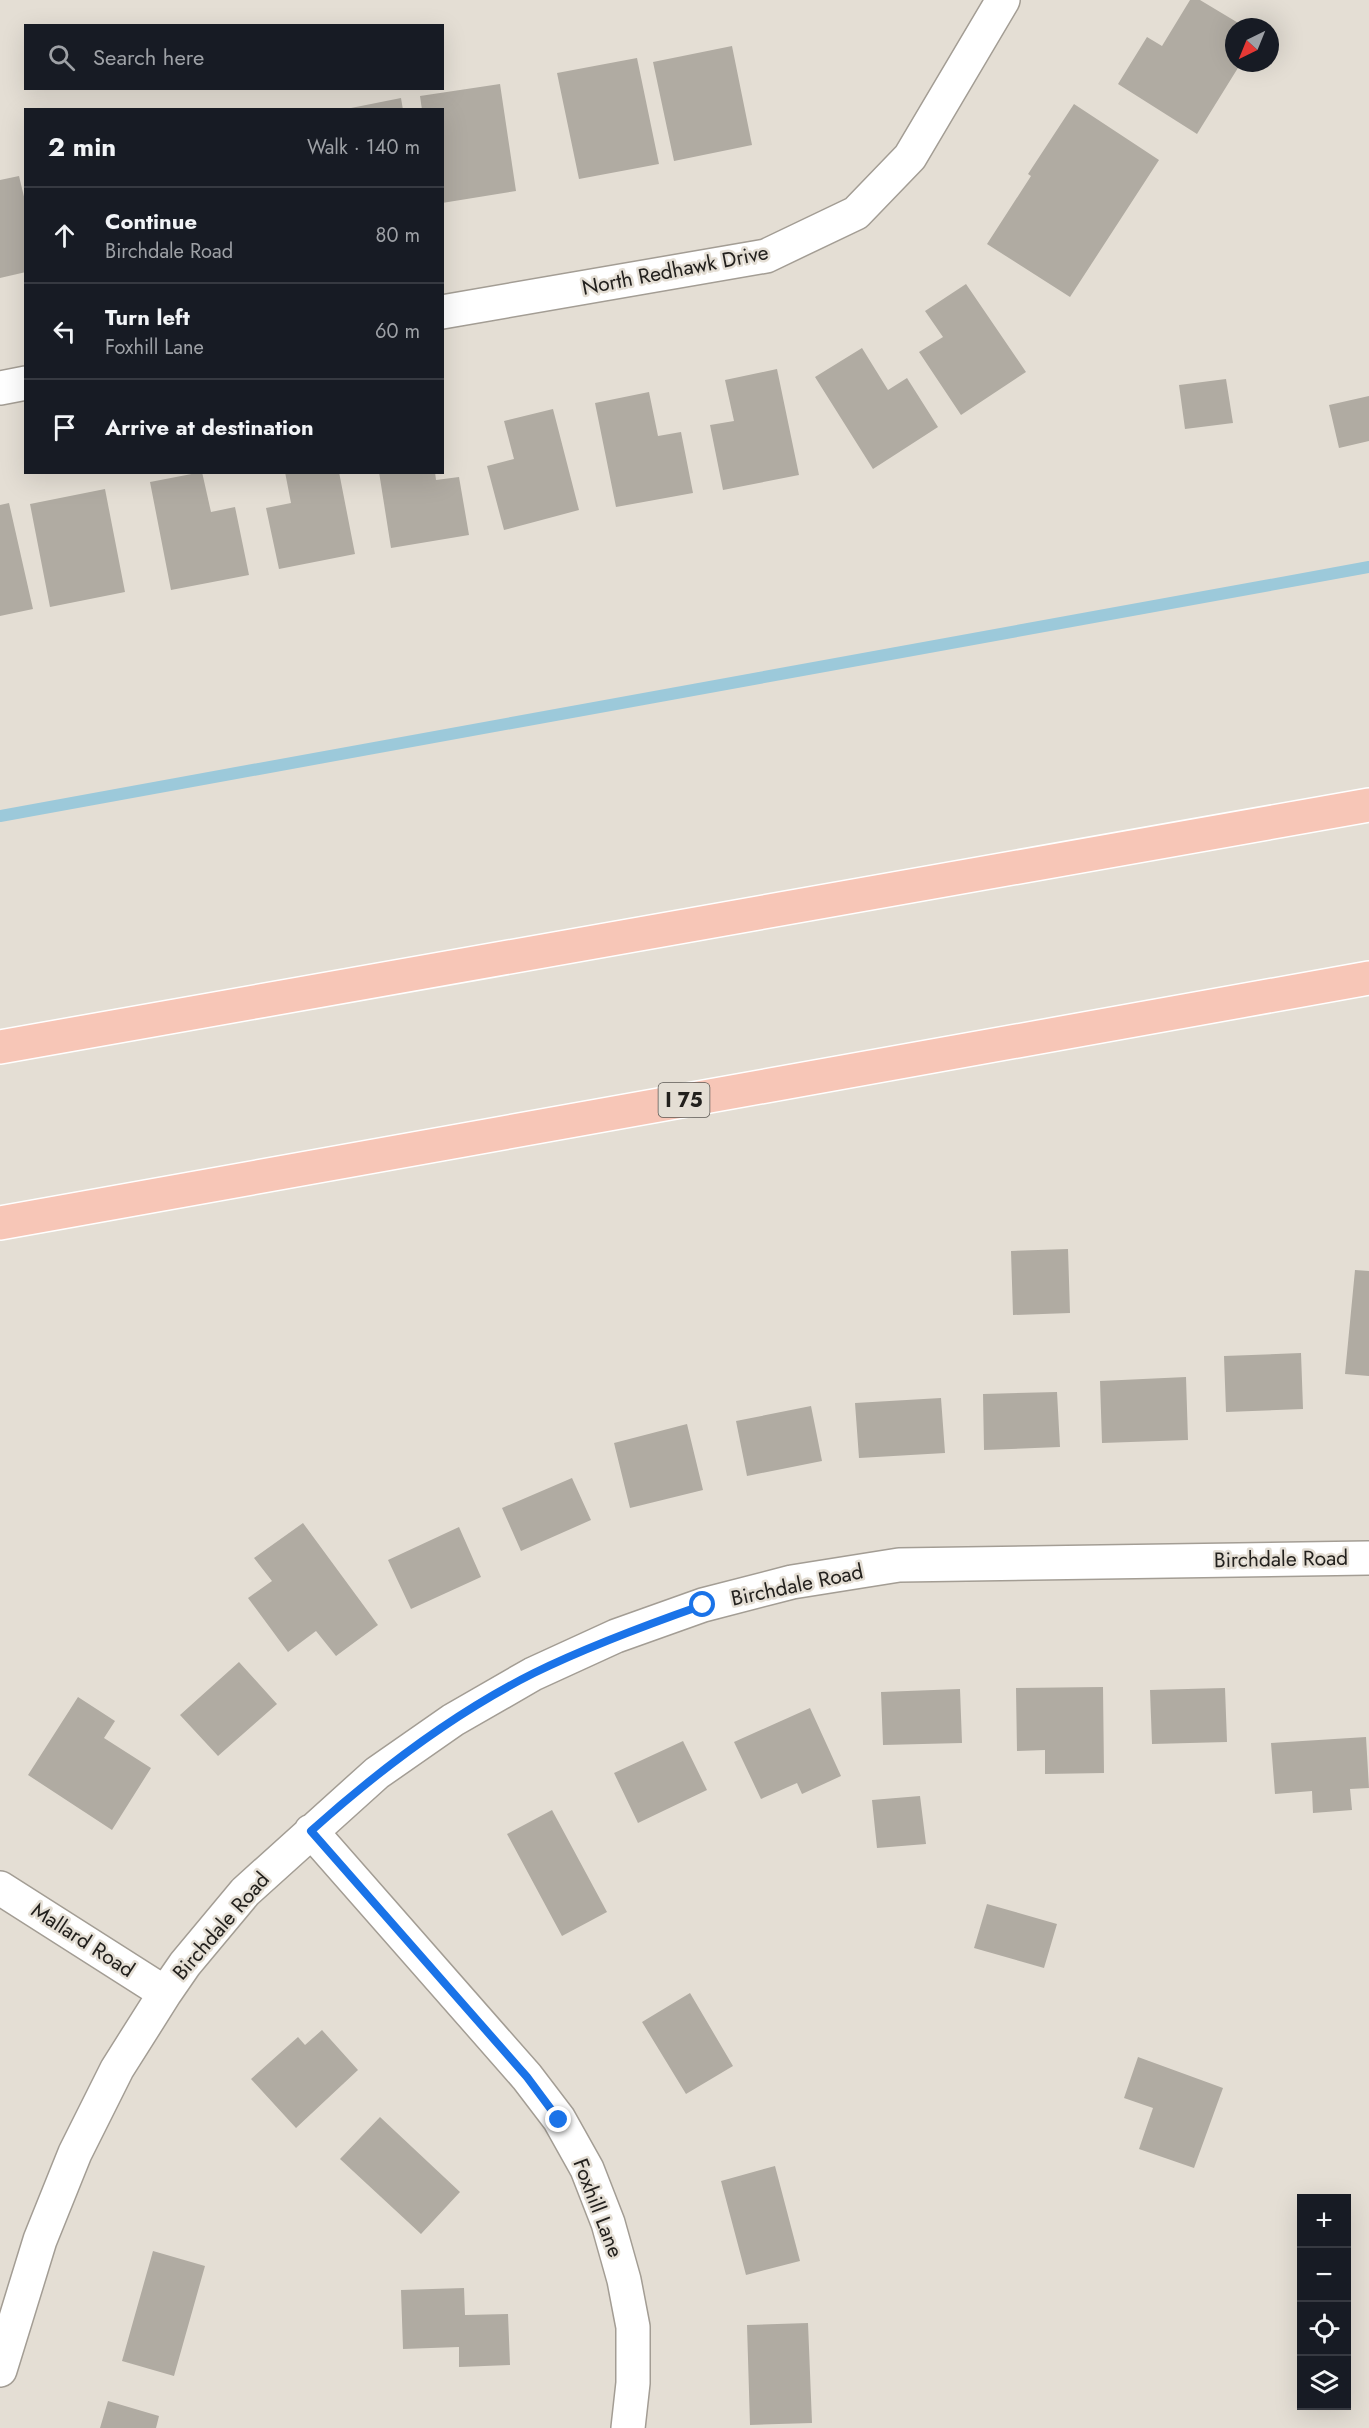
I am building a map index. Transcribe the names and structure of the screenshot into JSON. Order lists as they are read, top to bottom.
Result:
{
  "streets": {
    "highway": ["I 75"],
    "street": [
      "North Redhawk Drive",
      "Birchdale Road",
      "Mallard Road",
      "Foxhill Lane"
    ]
  },
  "crossings": [
    ["Birchdale Road", "Mallard Road"],
    ["Birchdale Road", "Foxhill Lane"]
  ],
  "north": "bottom left",
  "page": {
    "search": "Search here",
    "heading": ["2 min", "Walk · 140 m"],
    "list": [
      ["Continue", "Birchdale Road", "80 m"],
      ["Turn left", "Foxhill Lane", "60 m"],
      "Arrive at destination"
    ],
    "map_buttons": ["+", "−"]
  }
}
